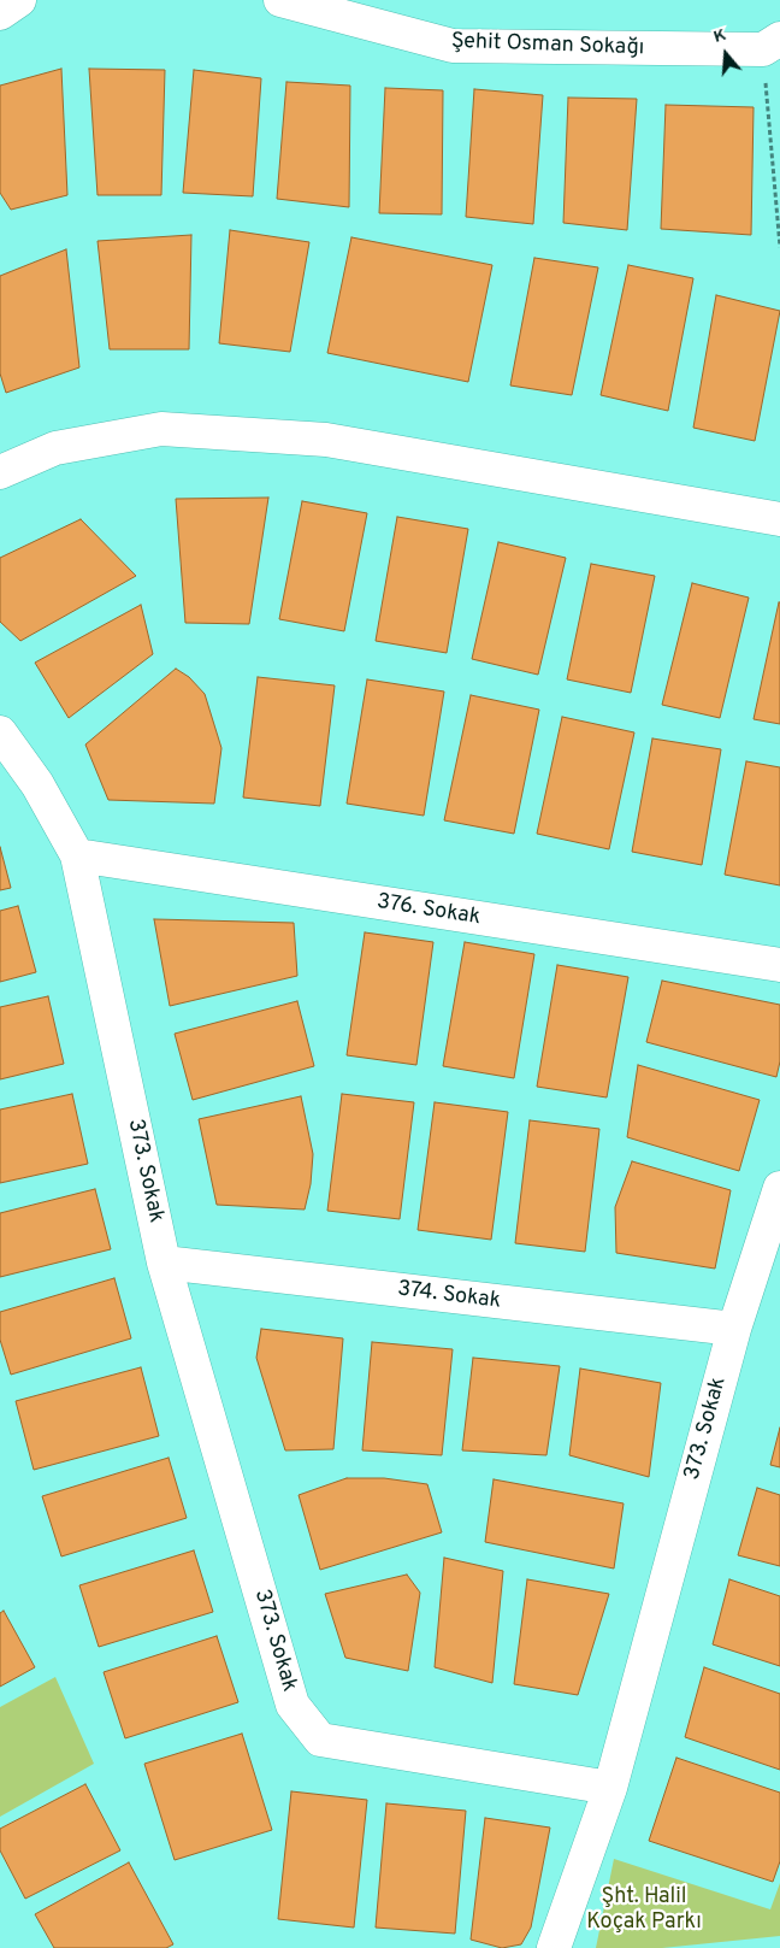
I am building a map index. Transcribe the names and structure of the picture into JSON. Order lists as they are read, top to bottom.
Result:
{
  "streets": {
    "street": [
      "Şehit Osman Sokağı",
      "376. Sokak",
      "373. Sokak",
      "374. Sokak"
    ]
  },
  "crossings": [
    ["376. Sokak", "373. Sokak"],
    ["373. Sokak", "374. Sokak"]
  ],
  "parks": ["Şht. Halil Koçak Parkı"],
  "north": "top"
}
